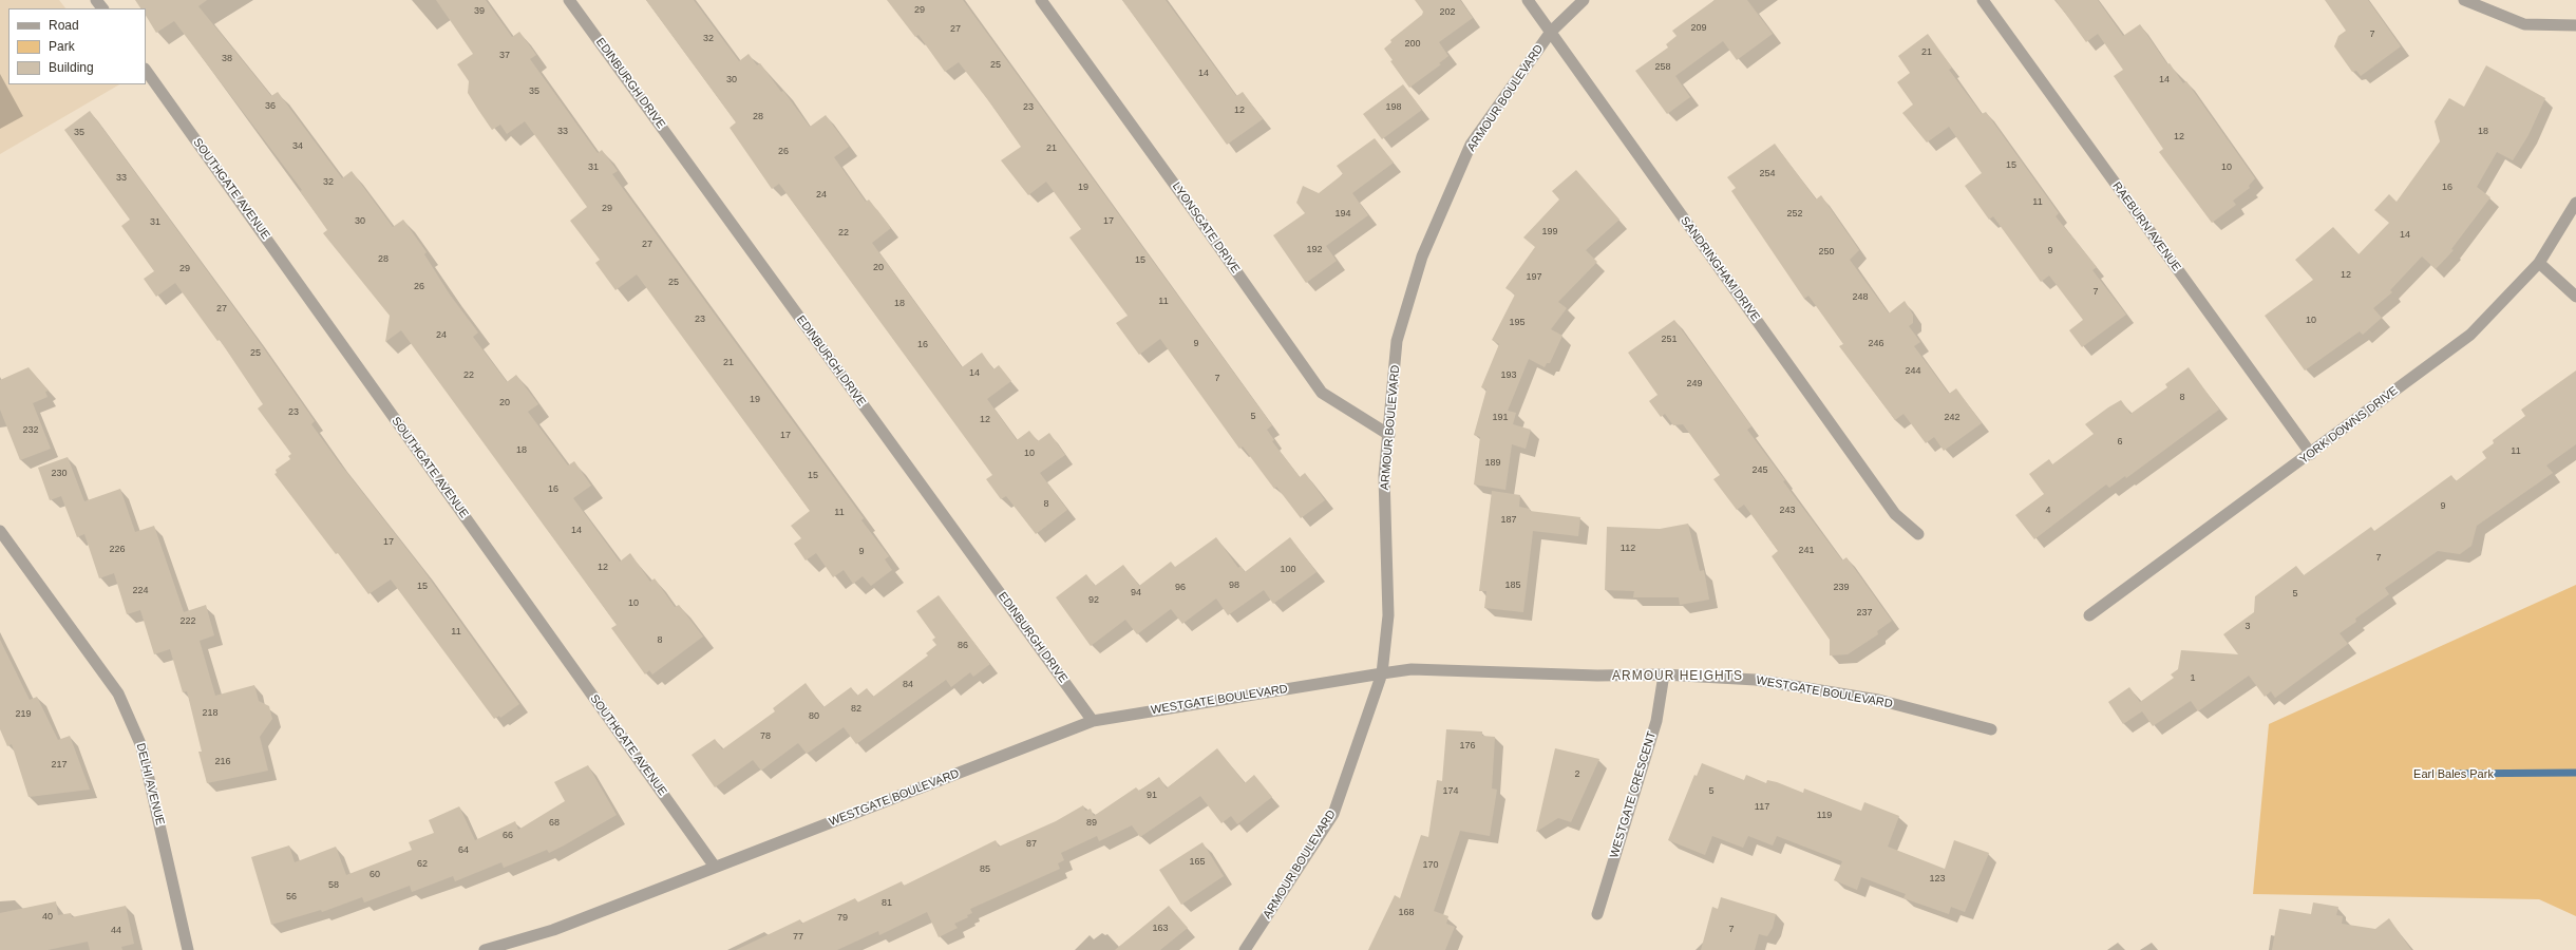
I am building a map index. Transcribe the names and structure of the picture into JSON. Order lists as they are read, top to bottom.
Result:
{
  "streets": {
    "street": [
      "EDINBURGH DRIVE",
      "ARMOUR BOULEVARD",
      "SOUTHGATE AVENUE",
      "RAEBURN AVENUE",
      "LYONSGATE DRIVE",
      "SANDRINGHAM DRIVE",
      "YORK DOWNS DRIVE",
      "WESTGATE BOULEVARD",
      "DELHI AVENUE",
      "WESTGATE CRESCENT"
    ]
  },
  "crossings": [
    ["EDINBURGH DRIVE", "WESTGATE BOULEVARD"],
    ["ARMOUR BOULEVARD", "LYONSGATE DRIVE"],
    ["ARMOUR BOULEVARD", "SANDRINGHAM DRIVE"],
    ["ARMOUR BOULEVARD", "WESTGATE BOULEVARD"],
    ["SOUTHGATE AVENUE", "WESTGATE BOULEVARD"],
    ["RAEBURN AVENUE", "YORK DOWNS DRIVE"],
    ["WESTGATE BOULEVARD", "WESTGATE CRESCENT"]
  ],
  "districts": ["ARMOUR HEIGHTS"],
  "parks": ["Earl Bales Park"],
  "house_numbers": [
    "29",
    "39",
    "202",
    "209",
    "27",
    "7",
    "32",
    "200",
    "21",
    "37",
    "38",
    "25",
    "258",
    "14",
    "30",
    "14",
    "35",
    "36",
    "23",
    "198",
    "12",
    "28",
    "33",
    "18",
    "35",
    "12",
    "34",
    "21",
    "26",
    "15",
    "31",
    "10",
    "254",
    "33",
    "32",
    "19",
    "16",
    "24",
    "11",
    "29",
    "194",
    "252",
    "30",
    "17",
    "31",
    "199",
    "22",
    "14",
    "27",
    "192",
    "9",
    "250",
    "28",
    "15",
    "20",
    "29",
    "12",
    "197",
    "25",
    "26",
    "7",
    "248",
    "11",
    "18",
    "27",
    "23",
    "10",
    "195",
    "24",
    "251",
    "9",
    "246",
    "16",
    "25",
    "21",
    "244",
    "14",
    "22",
    "193",
    "7",
    "249",
    "8",
    "19",
    "20",
    "23",
    "5",
    "191",
    "242",
    "12",
    "232",
    "17",
    "6",
    "18",
    "11",
    "10",
    "189",
    "245",
    "230",
    "15",
    "16",
    "8",
    "9",
    "243",
    "4",
    "11",
    "187",
    "14",
    "17",
    "112",
    "226",
    "241",
    "9",
    "7",
    "12",
    "100",
    "98",
    "185",
    "15",
    "96",
    "239",
    "224",
    "94",
    "5",
    "92",
    "10",
    "237",
    "222",
    "3",
    "11",
    "8",
    "86",
    "1",
    "84",
    "82",
    "218",
    "219",
    "80",
    "78",
    "176",
    "216",
    "217",
    "2",
    "174",
    "5",
    "91",
    "117",
    "119",
    "68",
    "89",
    "66",
    "87",
    "64",
    "165",
    "62",
    "170",
    "85",
    "60",
    "123",
    "58",
    "56",
    "81",
    "168",
    "40",
    "79",
    "163",
    "7",
    "44",
    "77"
  ],
  "legend": ["Road", "Park", "Building"]
}
